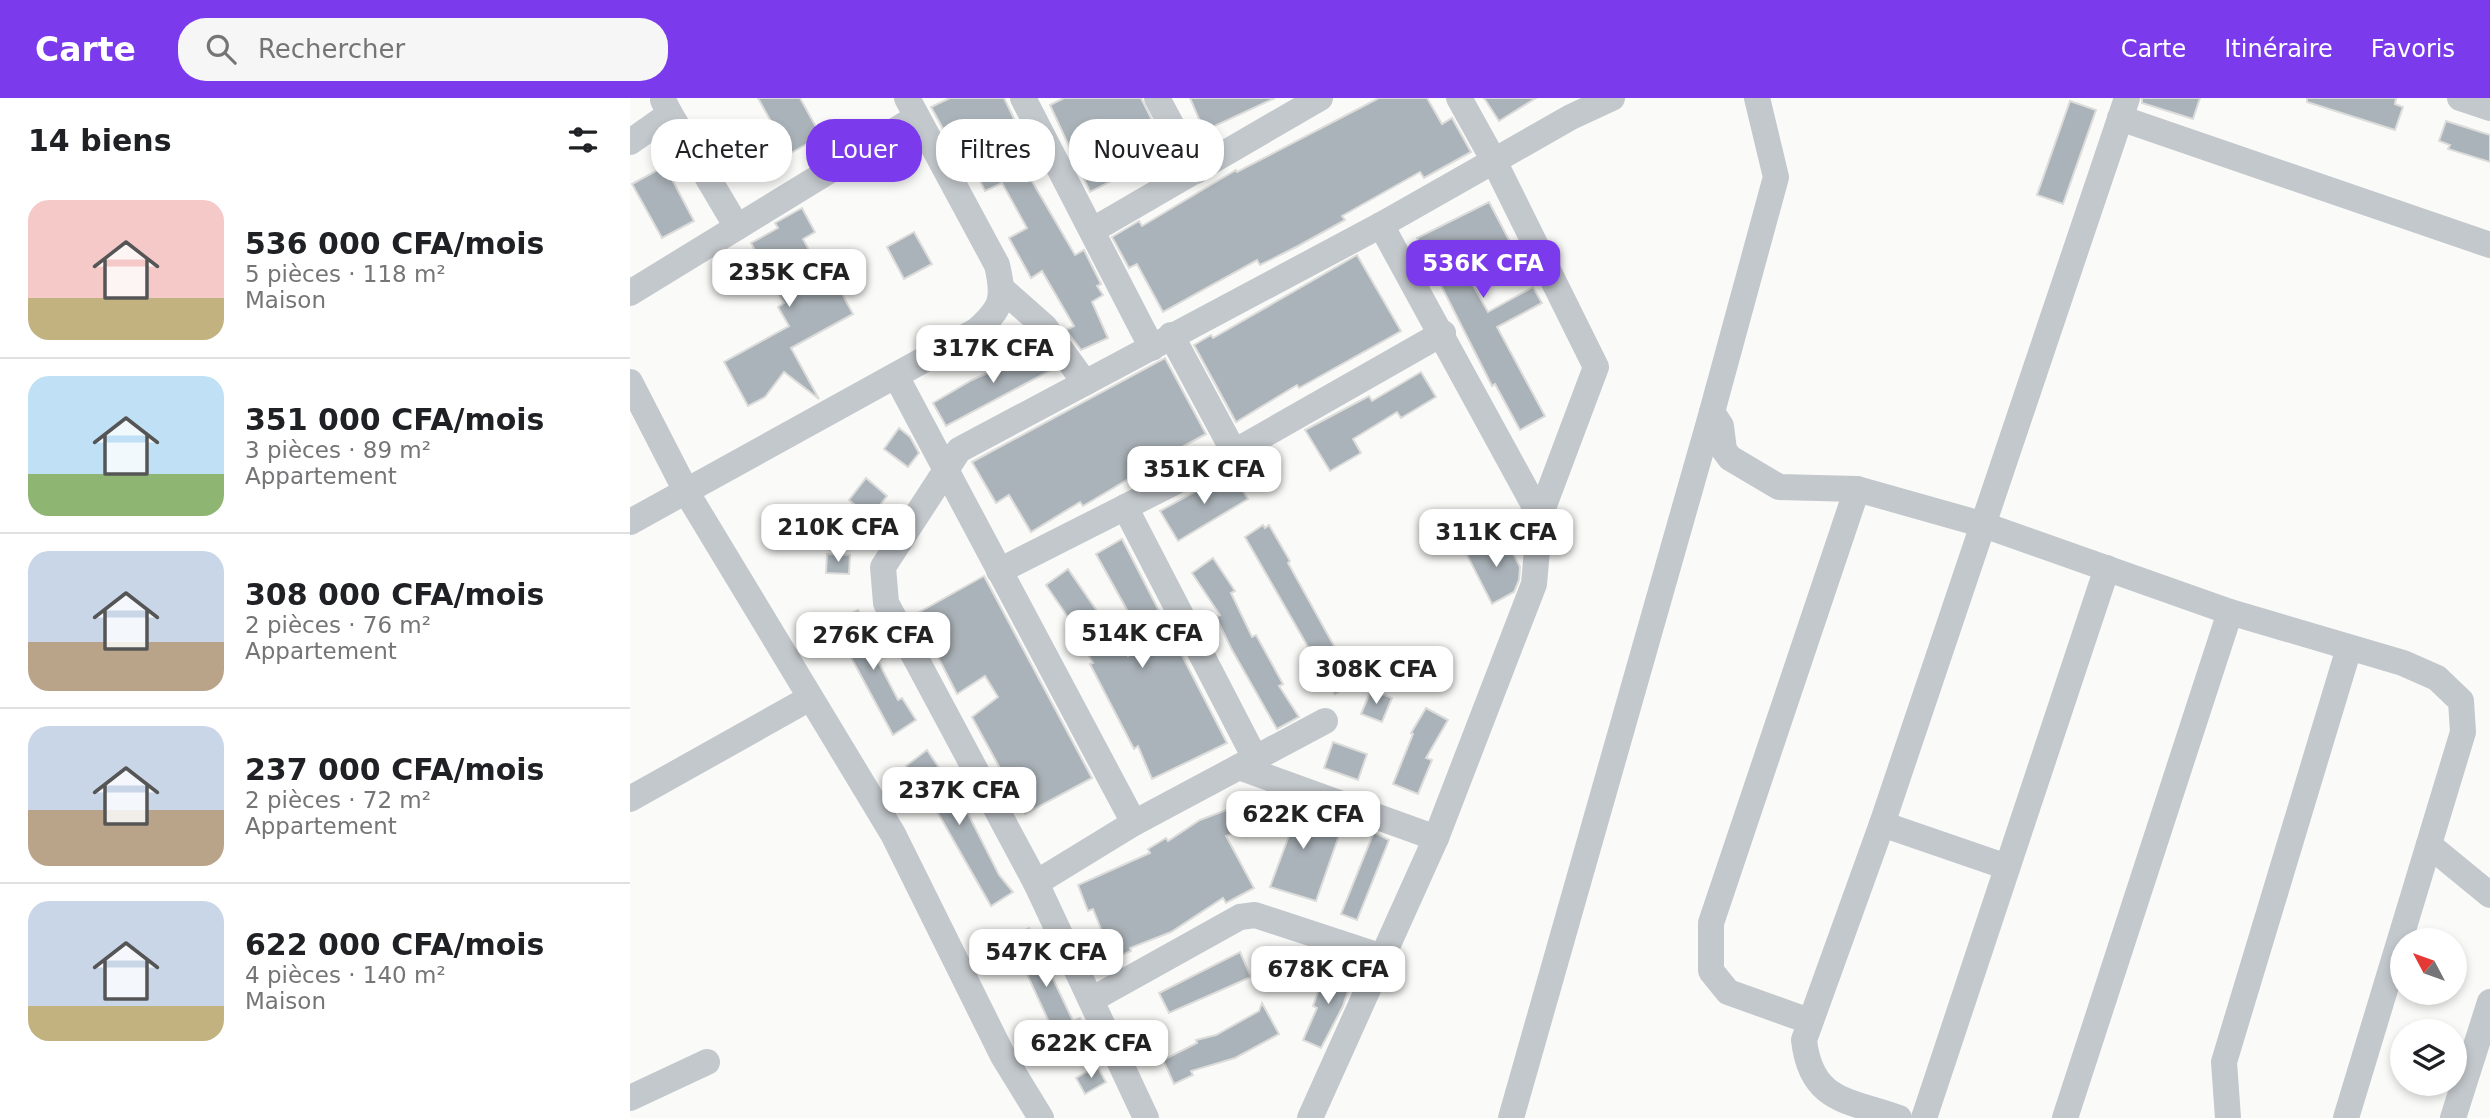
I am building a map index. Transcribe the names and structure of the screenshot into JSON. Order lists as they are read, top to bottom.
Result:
{
  "north": "top left",
  "page": {
    "header": "Carte",
    "search": "Rechercher",
    "nav": ["Carte", "Itinéraire", "Favoris"],
    "heading": "14 biens",
    "chip": [
      "Acheter",
      "Louer",
      "Filtres",
      "Nouveau"
    ],
    "list": [
      {
        "name": "536 000 CFA/mois",
        "note": "5 pièces · 118 m² · Maison"
      },
      {
        "name": "351 000 CFA/mois",
        "note": "3 pièces · 89 m² · Appartement"
      },
      {
        "name": "308 000 CFA/mois",
        "note": "2 pièces · 76 m² · Appartement"
      },
      {
        "name": "237 000 CFA/mois",
        "note": "2 pièces · 72 m² · Appartement"
      },
      {
        "name": "622 000 CFA/mois",
        "note": "4 pièces · 140 m² · Maison"
      }
    ],
    "price": [
      "536K CFA",
      "235K CFA",
      "317K CFA",
      "351K CFA",
      "210K CFA",
      "311K CFA",
      "514K CFA",
      "276K CFA",
      "308K CFA",
      "237K CFA",
      "622K CFA",
      "547K CFA",
      "678K CFA",
      "622K CFA"
    ]
  }
}
